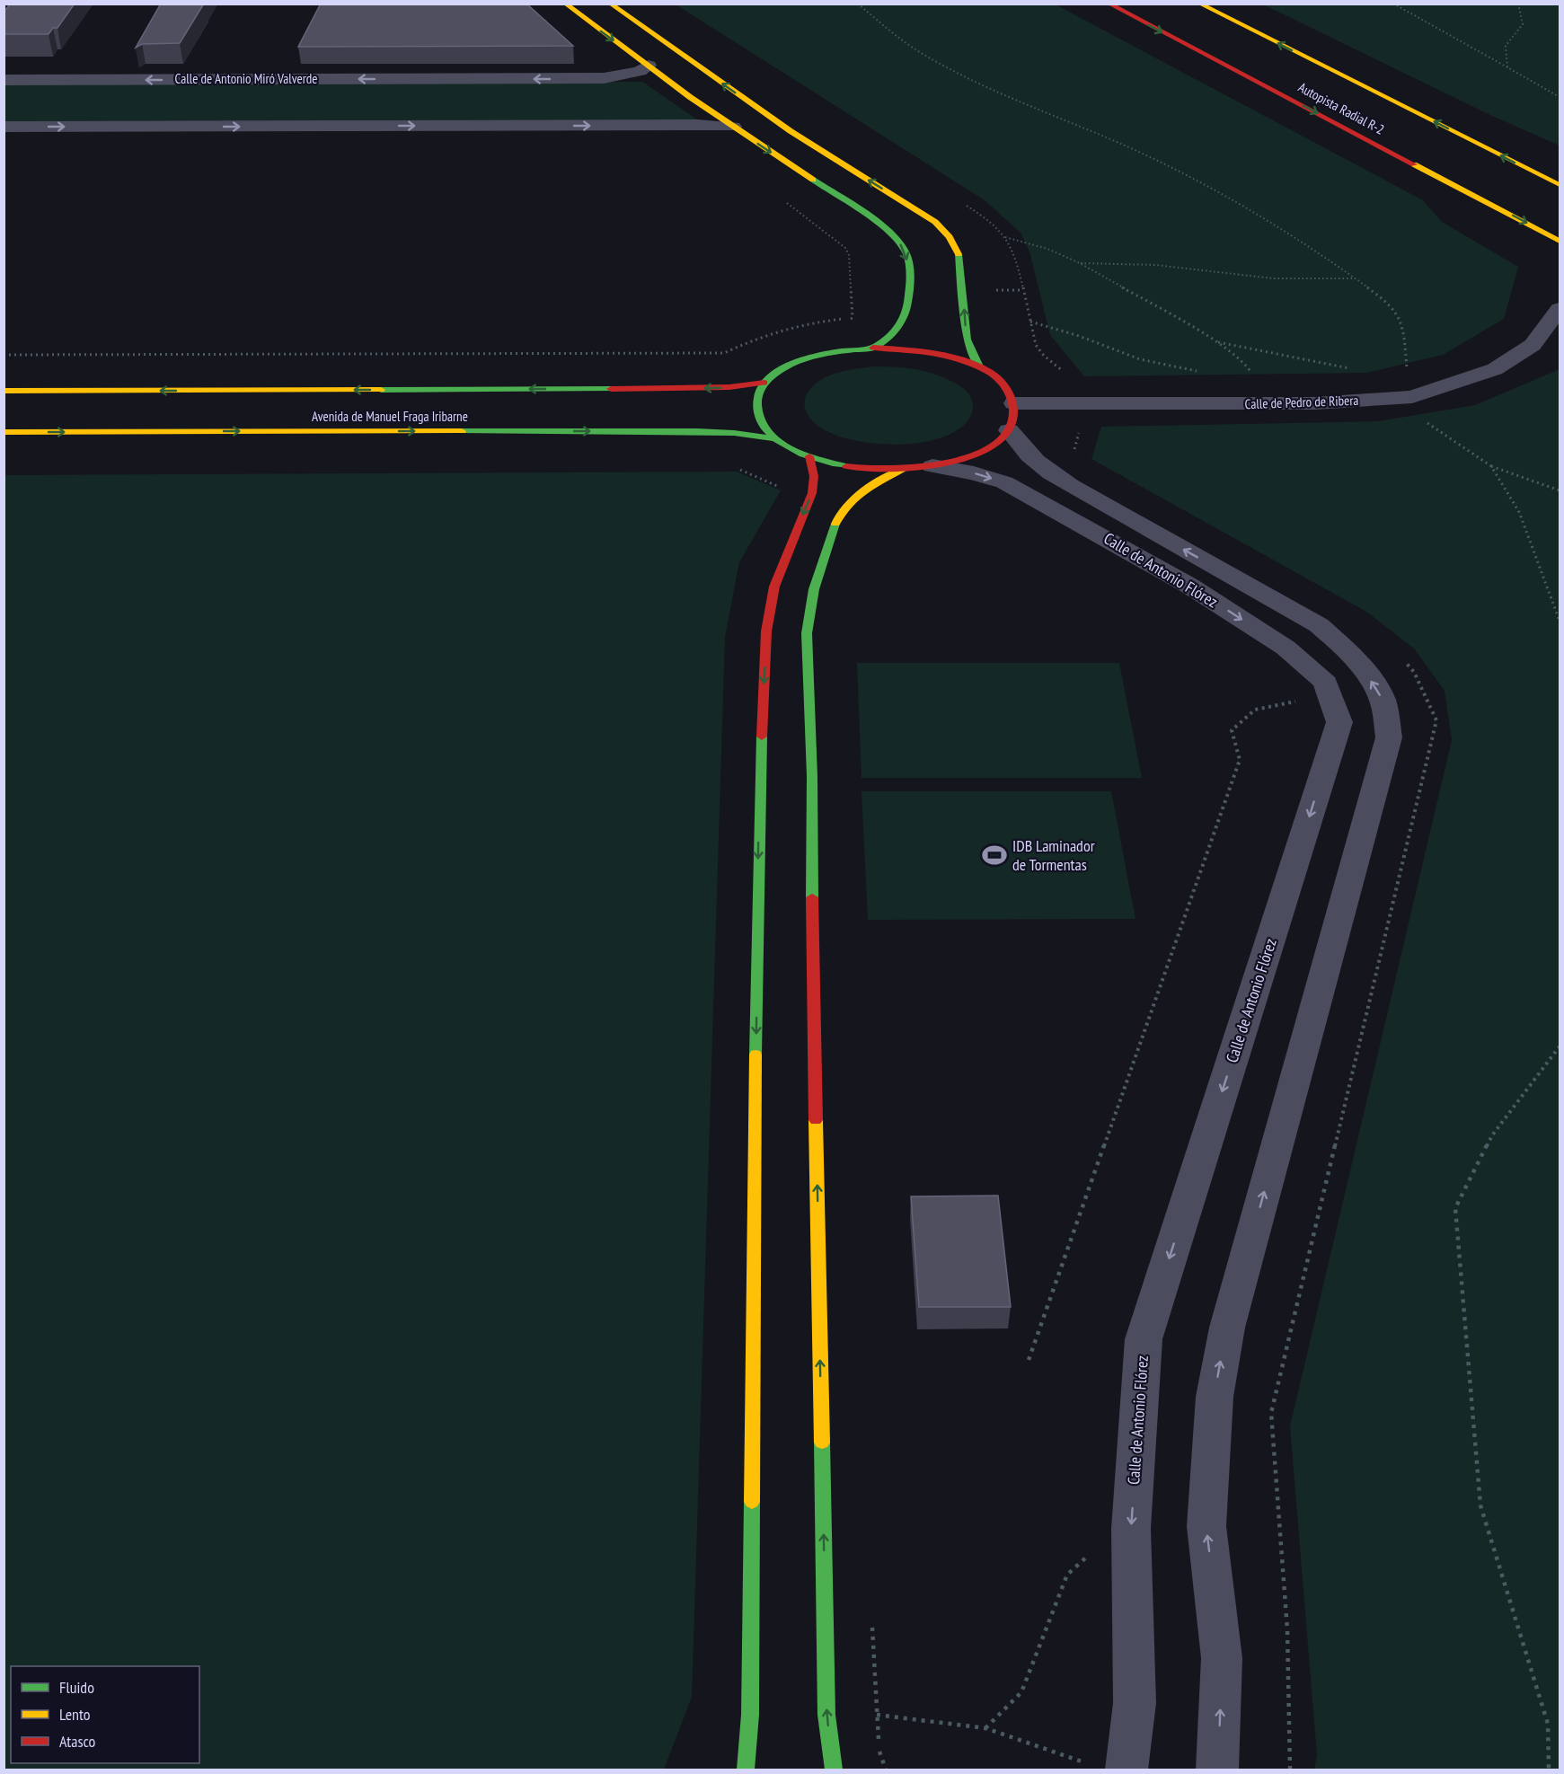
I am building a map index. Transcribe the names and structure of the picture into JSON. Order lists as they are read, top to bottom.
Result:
{
  "streets": {
    "main road": ["Autopista Radial R-2", "Avenida de Manuel Fraga Iribarne"],
    "street": ["Calle de Antonio Miró Valverde", "Calle de Pedro de Ribera", "Calle de Antonio Flórez"]
  },
  "places": {
    "sports": ["IDB Laminador de Tormentas"]
  },
  "legend": ["Fluido", "Lento", "Atasco"]
}
